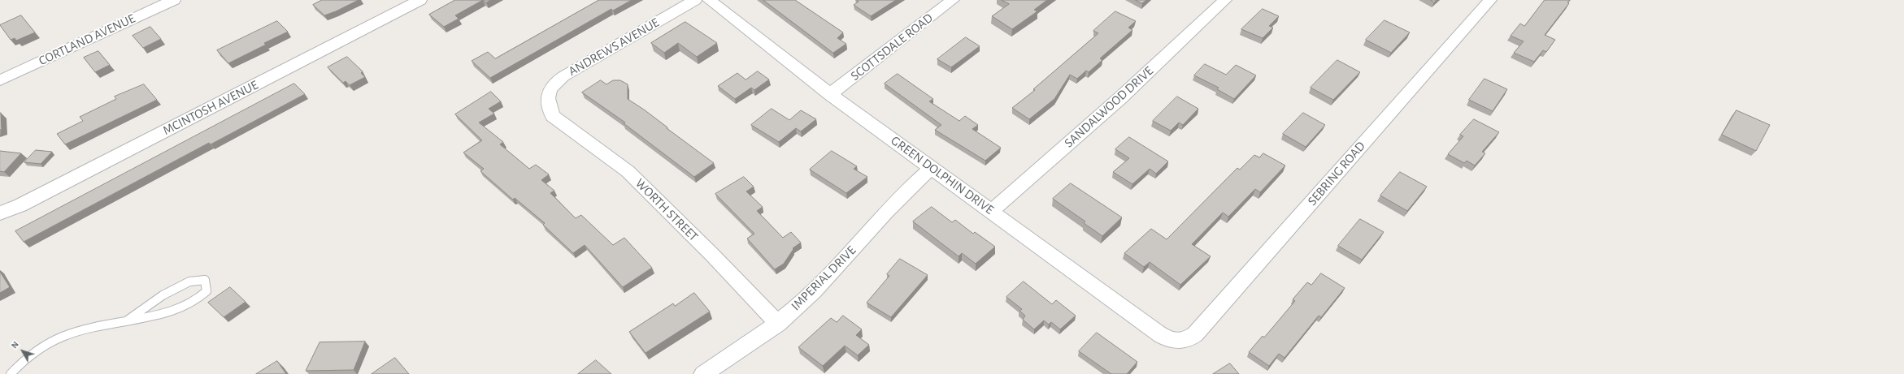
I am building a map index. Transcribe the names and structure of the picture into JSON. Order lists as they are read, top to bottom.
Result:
{
  "streets": {
    "street": [
      "CORTLAND AVENUE",
      "ANDREWS AVENUE",
      "SCOTTSDALE ROAD",
      "SANDALWOOD DRIVE",
      "MCINTOSH AVENUE",
      "SEBRING ROAD",
      "GREEN DOLPHIN DRIVE",
      "WORTH STREET",
      "IMPERIAL DRIVE"
    ]
  },
  "crossings": [
    ["ANDREWS AVENUE", "WORTH STREET"],
    ["SCOTTSDALE ROAD", "GREEN DOLPHIN DRIVE"],
    ["SANDALWOOD DRIVE", "GREEN DOLPHIN DRIVE"],
    ["SEBRING ROAD", "GREEN DOLPHIN DRIVE"],
    ["GREEN DOLPHIN DRIVE", "IMPERIAL DRIVE"],
    ["WORTH STREET", "IMPERIAL DRIVE"]
  ],
  "north": "top left"
}
